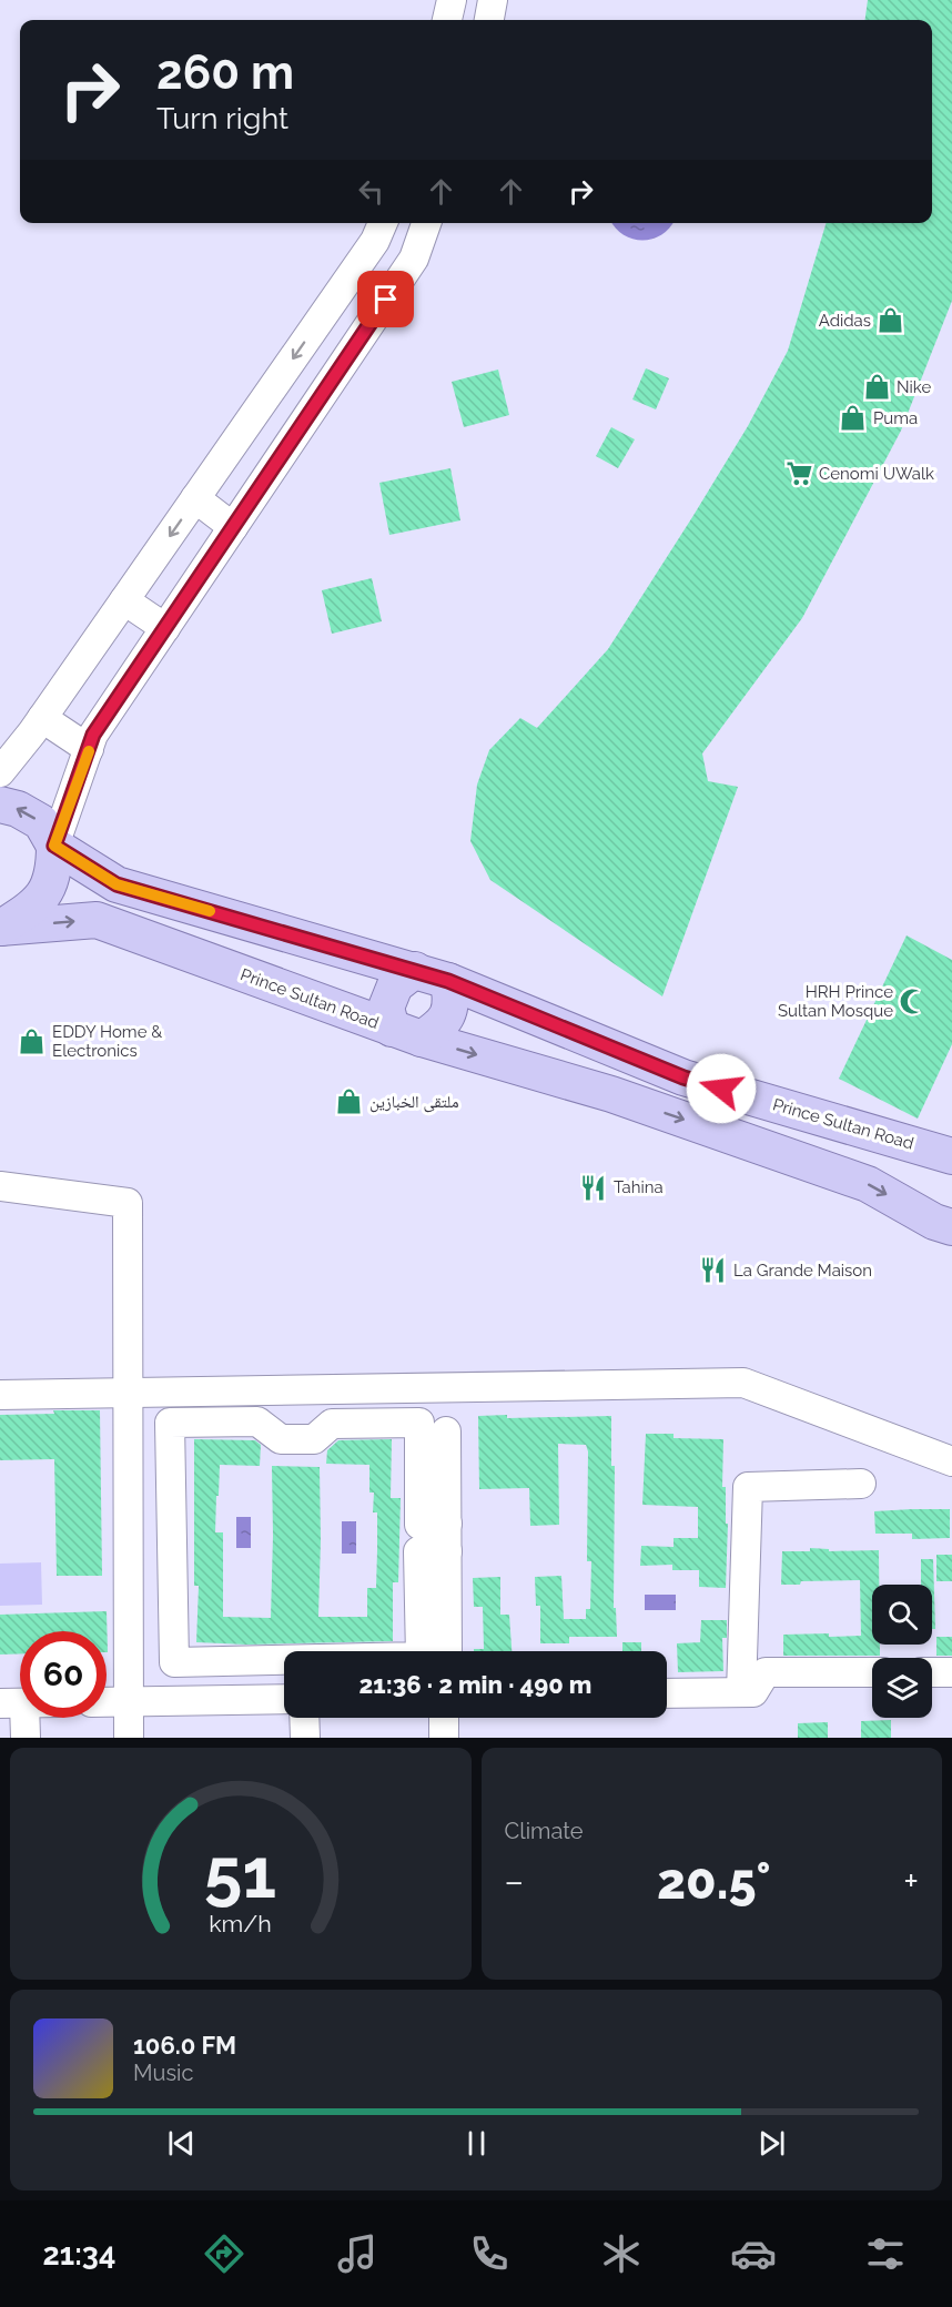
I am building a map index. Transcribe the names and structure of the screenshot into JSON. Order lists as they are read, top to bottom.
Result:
{
  "streets": {
    "main road": ["Prince Sultan Road"]
  },
  "places": {
    "shop": [
      "Adidas",
      "Nike",
      "Puma",
      "EDDY Home & Electronics",
      "ملتقى الخبازين"
    ],
    "supermarket": ["Cenomi UWalk"],
    "mosque": ["HRH Prince Sultan Mosque"],
    "restaurant": ["Tahina", "La Grande Maison"]
  },
  "page": {
    "turn": ["260 m", "Turn right"],
    "limit": "60",
    "trip": "21:36 · 2 min · 490 m",
    "tile": "Climate",
    "heat": ["−", "20.5°", "+"],
    "song": ["106.0 FM", "Music"],
    "tabs": "21:34",
    "gauge": ["51", "km/h"]
  }
}
